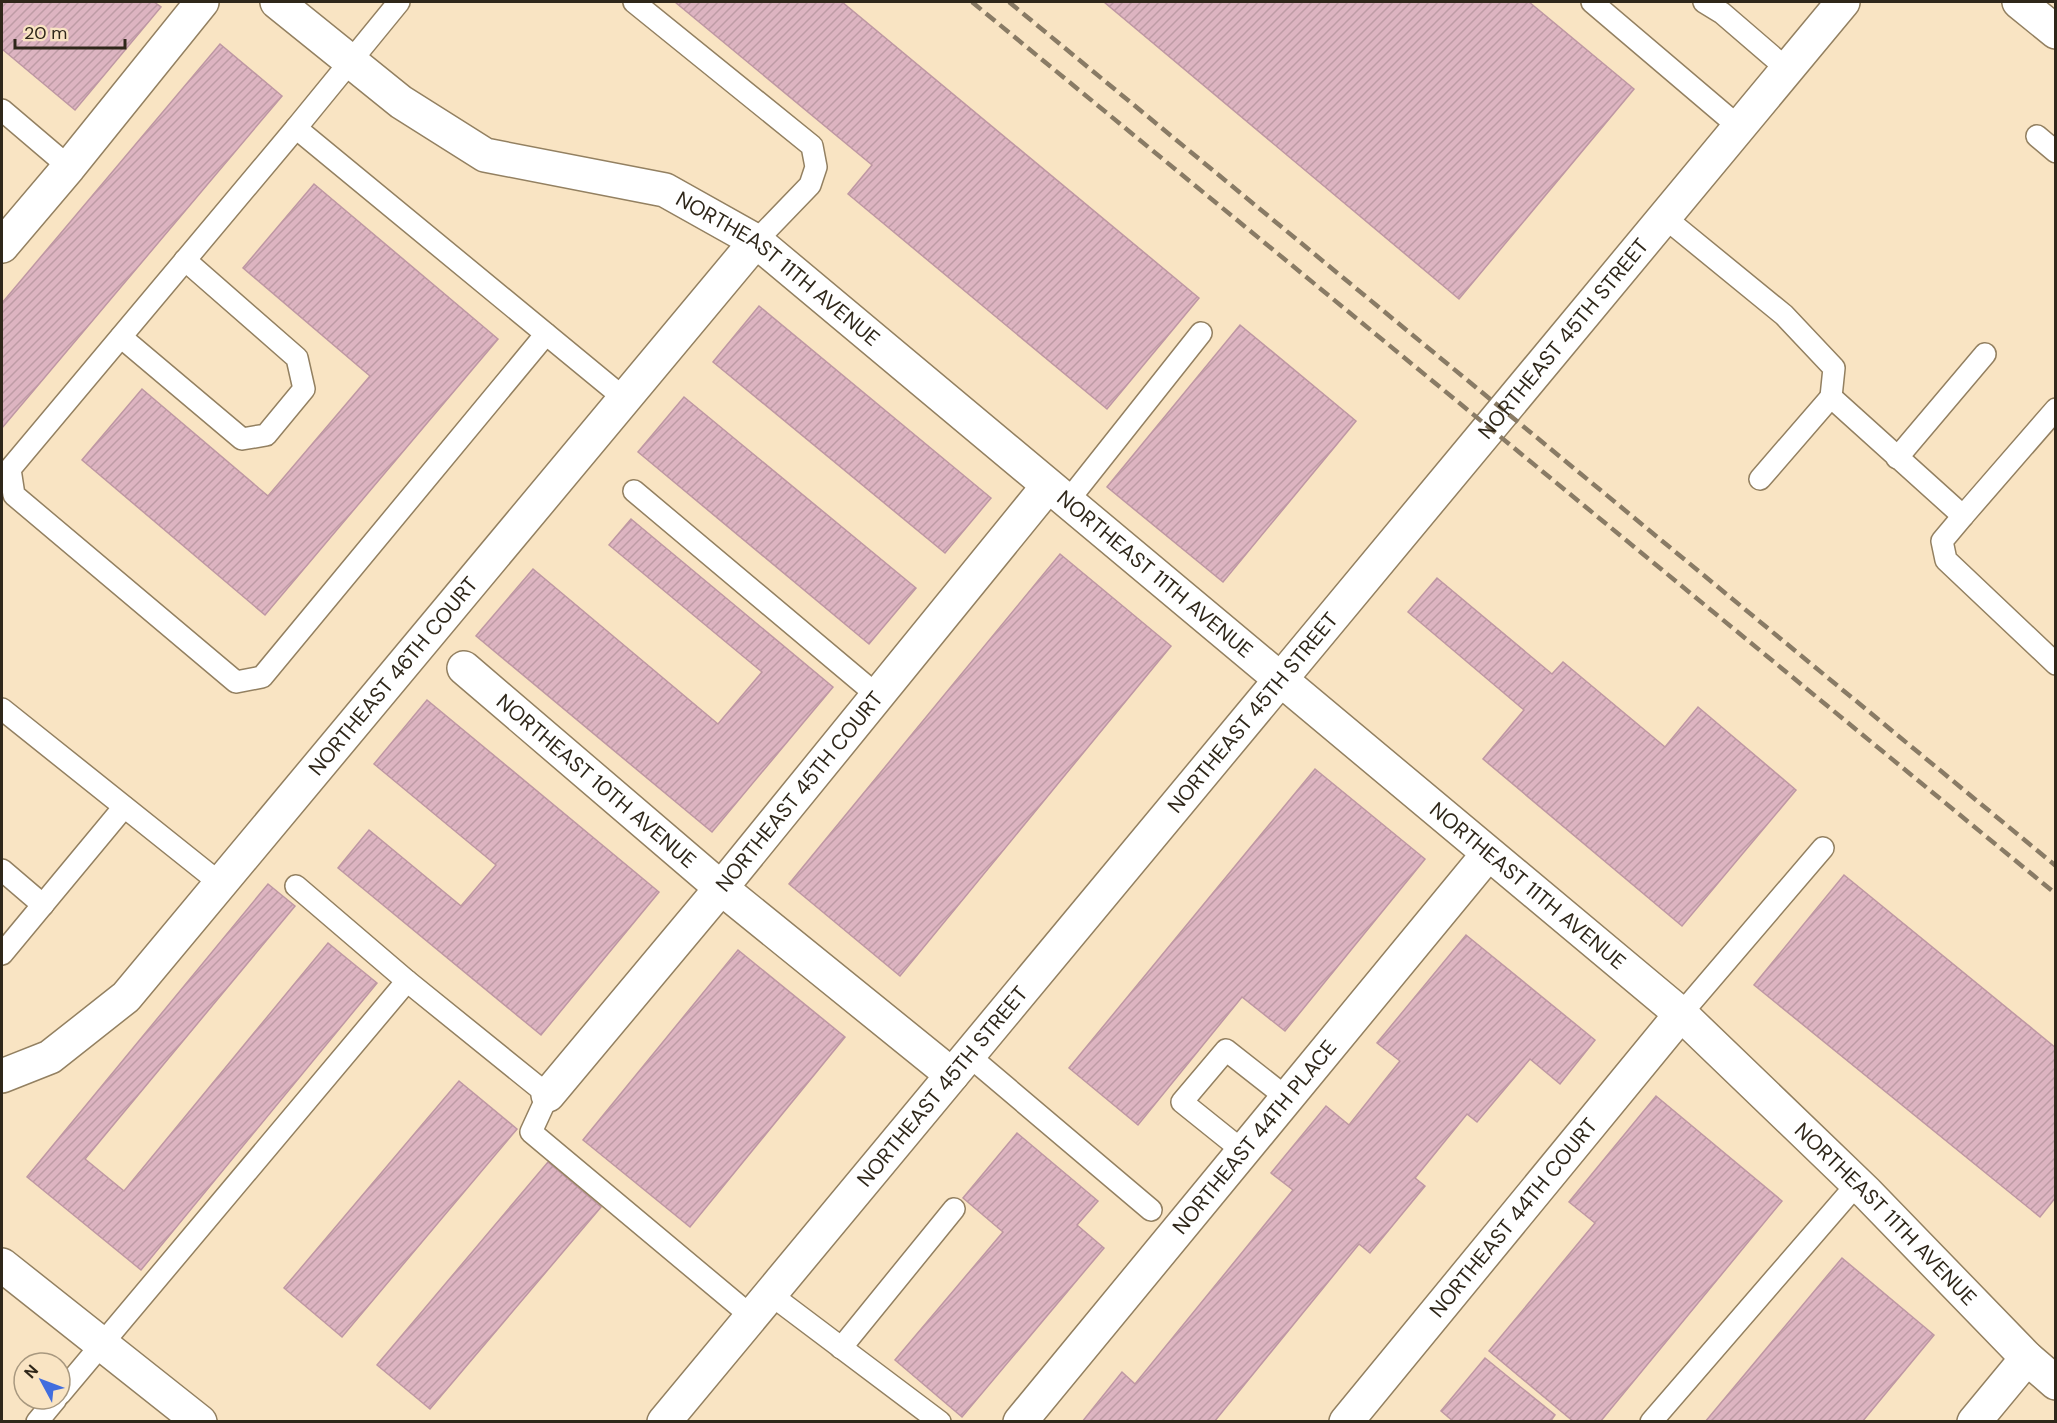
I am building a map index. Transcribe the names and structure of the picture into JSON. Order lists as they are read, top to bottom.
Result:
{
  "streets": {
    "street": [
      "NORTHEAST 11TH AVENUE",
      "NORTHEAST 45TH STREET",
      "NORTHEAST 46TH COURT",
      "NORTHEAST 10TH AVENUE",
      "NORTHEAST 45TH COURT",
      "NORTHEAST 44TH PLACE",
      "NORTHEAST 44TH COURT"
    ]
  },
  "crossings": [
    ["NORTHEAST 11TH AVENUE", "NORTHEAST 45TH STREET"],
    ["NORTHEAST 11TH AVENUE", "NORTHEAST 46TH COURT"],
    ["NORTHEAST 11TH AVENUE", "NORTHEAST 45TH COURT"],
    ["NORTHEAST 11TH AVENUE", "NORTHEAST 44TH PLACE"],
    ["NORTHEAST 11TH AVENUE", "NORTHEAST 44TH COURT"],
    ["NORTHEAST 45TH STREET", "NORTHEAST 10TH AVENUE"],
    ["NORTHEAST 10TH AVENUE", "NORTHEAST 45TH COURT"]
  ],
  "scale_bar": "20 m",
  "north": "top left"
}
